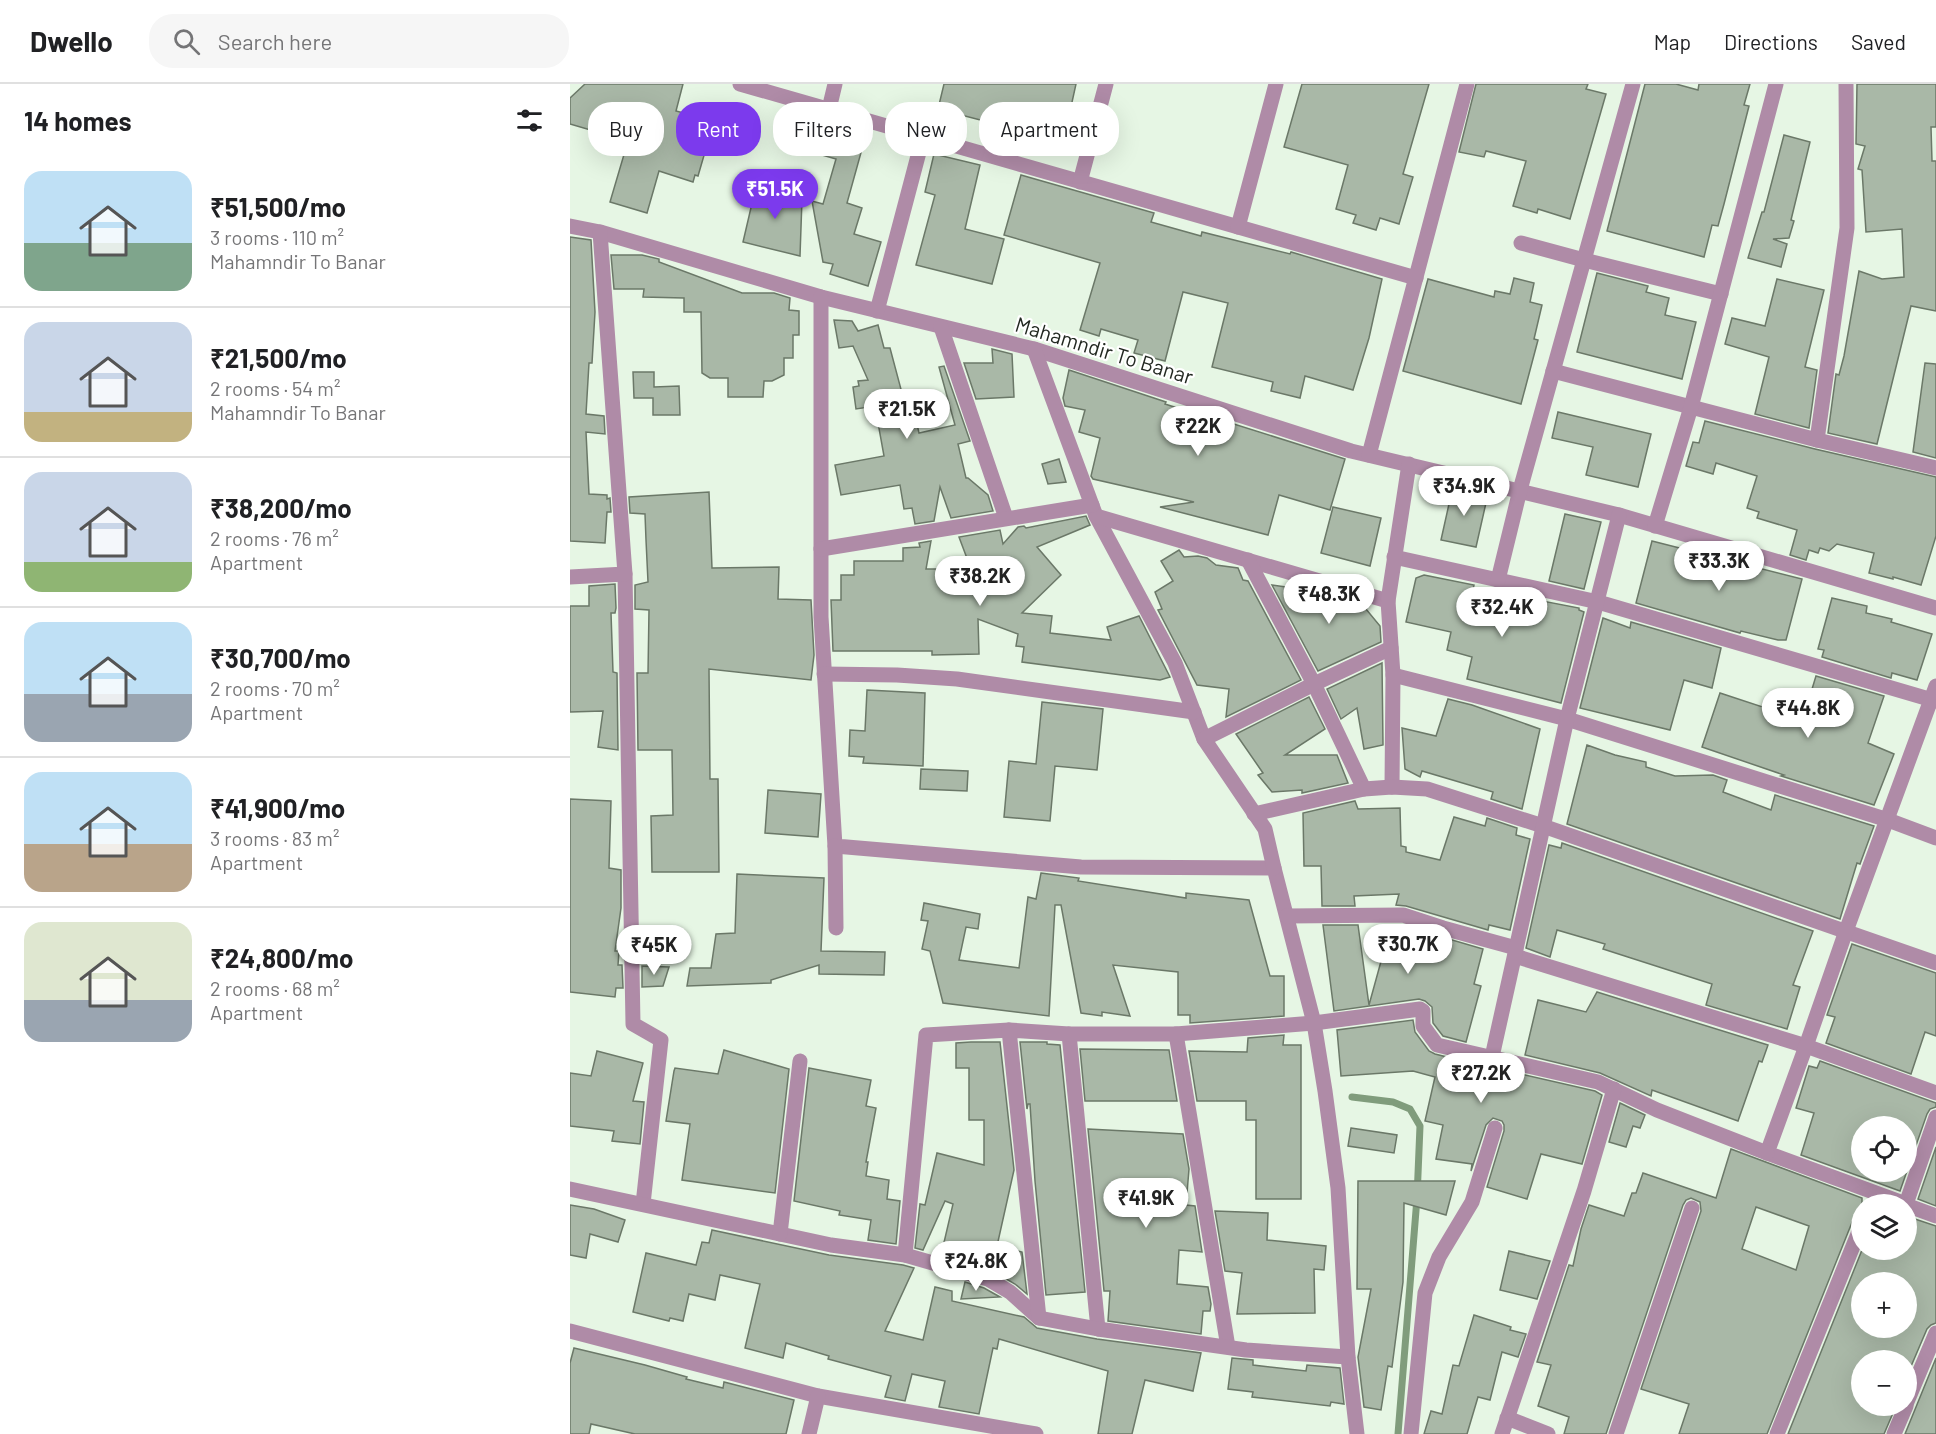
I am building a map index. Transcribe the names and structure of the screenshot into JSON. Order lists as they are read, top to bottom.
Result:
{
  "streets": {
    "street": ["Mahamndir To Banar"]
  },
  "page": {
    "header": "Dwello",
    "search": "Search here",
    "nav": ["Map", "Directions", "Saved"],
    "heading": "14 homes",
    "chip": [
      "Buy",
      "Rent",
      "Filters",
      "New",
      "Apartment"
    ],
    "list": [
      {
        "name": "₹51,500/mo",
        "note": "3 rooms · 110 m² · Mahamndir To Banar"
      },
      {
        "name": "₹21,500/mo",
        "note": "2 rooms · 54 m² · Mahamndir To Banar"
      },
      {
        "name": "₹38,200/mo",
        "note": "2 rooms · 76 m² · Apartment"
      },
      {
        "name": "₹30,700/mo",
        "note": "2 rooms · 70 m² · Apartment"
      },
      {
        "name": "₹41,900/mo",
        "note": "3 rooms · 83 m² · Apartment"
      },
      {
        "name": "₹24,800/mo",
        "note": "2 rooms · 68 m² · Apartment"
      }
    ],
    "price": [
      "₹51.5K",
      "₹21.5K",
      "₹22K",
      "₹34.9K",
      "₹33.3K",
      "₹38.2K",
      "₹48.3K",
      "₹32.4K",
      "₹44.8K",
      "₹30.7K",
      "₹45K",
      "₹27.2K",
      "₹41.9K",
      "₹24.8K"
    ],
    "map_buttons": ["+", "−"]
  }
}
